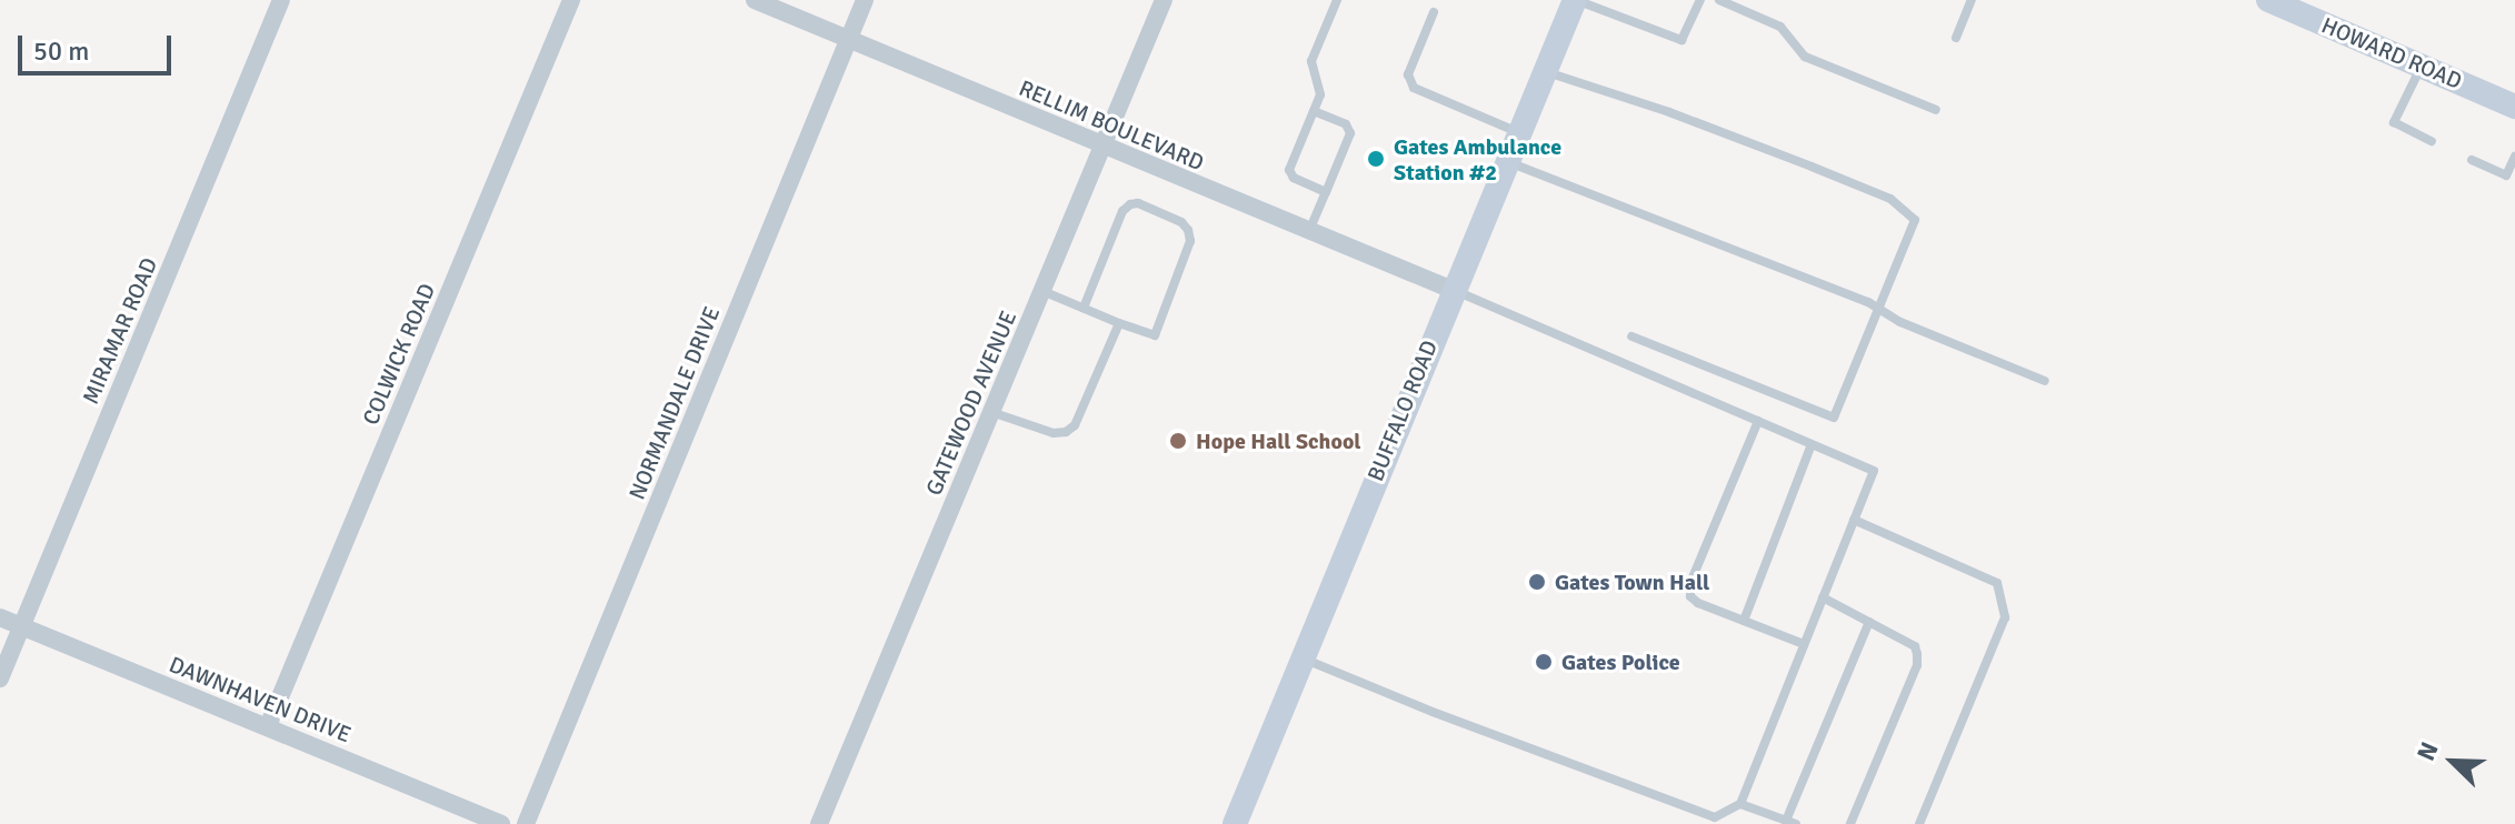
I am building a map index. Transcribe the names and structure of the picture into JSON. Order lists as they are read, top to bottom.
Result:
{
  "streets": {
    "main road": ["HOWARD ROAD", "BUFFALO ROAD"],
    "street": [
      "RELLIM BOULEVARD",
      "MIRAMAR ROAD",
      "COLWICK ROAD",
      "NORMANDALE DRIVE",
      "GATEWOOD AVENUE",
      "DAWNHAVEN DRIVE"
    ]
  },
  "crossings": [
    ["RELLIM BOULEVARD", "NORMANDALE DRIVE"],
    ["RELLIM BOULEVARD", "GATEWOOD AVENUE"],
    ["RELLIM BOULEVARD", "BUFFALO ROAD"],
    ["MIRAMAR ROAD", "DAWNHAVEN DRIVE"],
    ["COLWICK ROAD", "DAWNHAVEN DRIVE"]
  ],
  "places": [
    "Gates Ambulance Station #2",
    "Hope Hall School",
    "Gates Town Hall",
    "Gates Police"
  ],
  "scale_bar": "50 m",
  "north": "top left"
}
